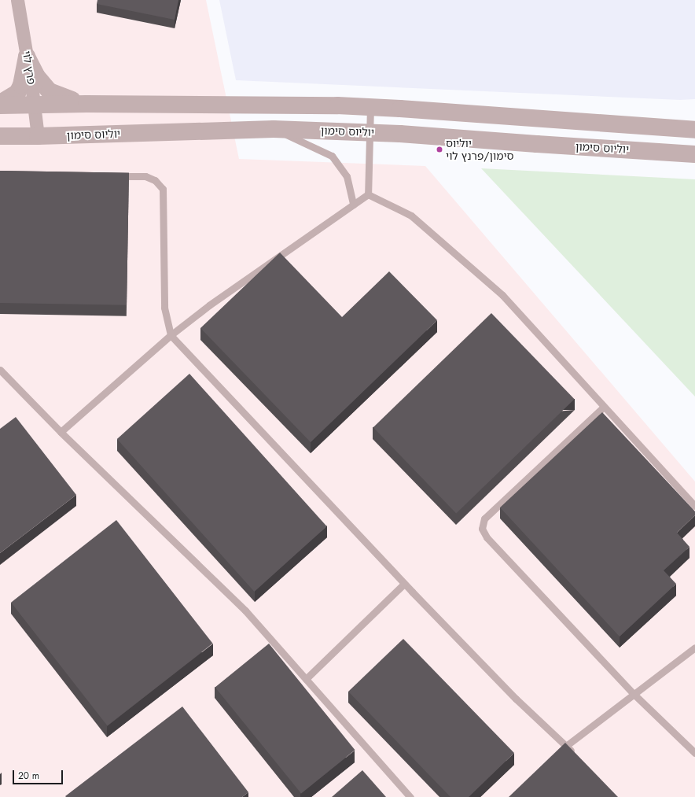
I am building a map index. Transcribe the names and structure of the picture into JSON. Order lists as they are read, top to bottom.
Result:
{
  "streets": {
    "street": ["פרץ לוי", "יוליוס סימון"]
  },
  "crossings": [
    ["פרץ לוי", "יוליוס סימון"]
  ],
  "places": ["יוליוס סימון/פרנץ לוי"],
  "scale_bar": "20 m"
}
